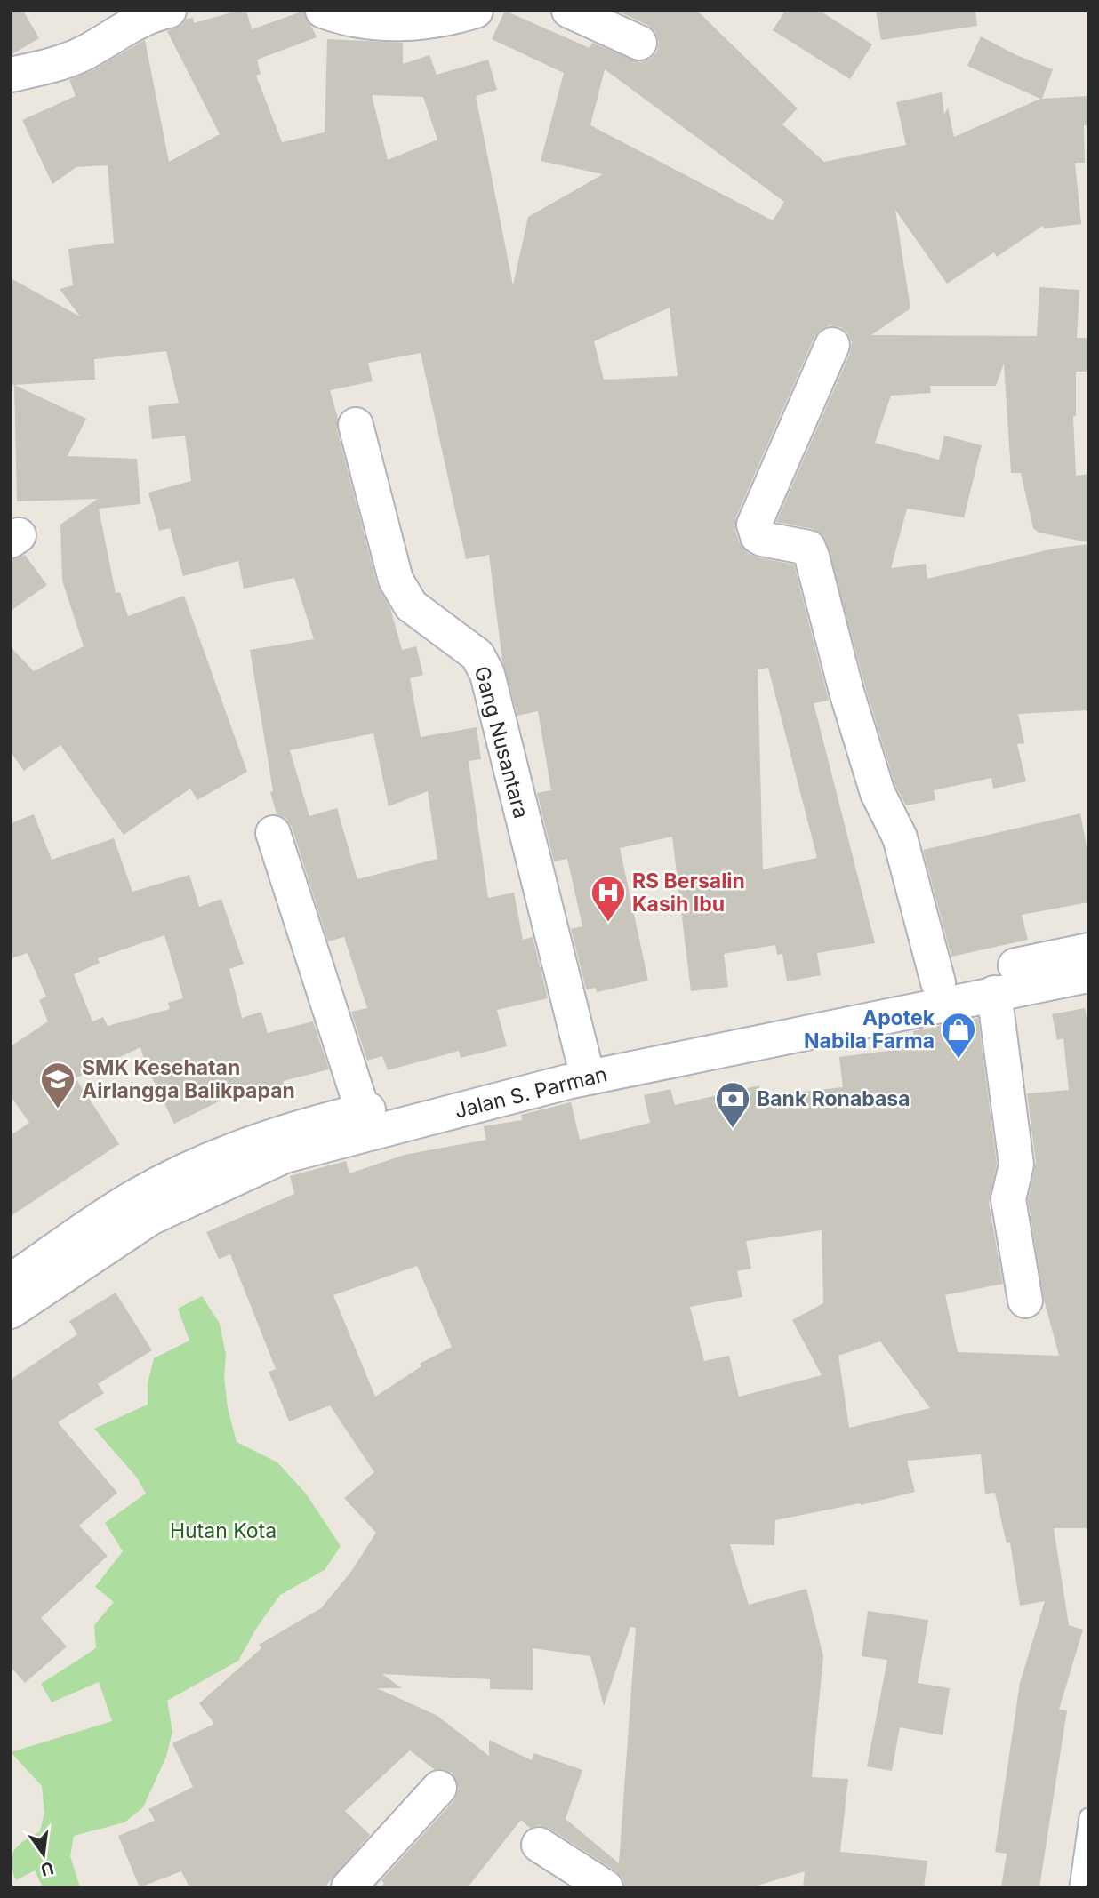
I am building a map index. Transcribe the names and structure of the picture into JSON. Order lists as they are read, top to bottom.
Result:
{
  "streets": {
    "street": ["Gang Nusantara", "Jalan S. Parman"]
  },
  "crossings": [
    ["Gang Nusantara", "Jalan S. Parman"]
  ],
  "parks": ["Hutan Kota"],
  "places": {
    "hospital": ["RS Bersalin Kasih Ibu"],
    "shop": ["Apotek Nabila Farma"],
    "school or university": ["SMK Kesehatan Airlangga Balikpapan"],
    "bank": ["Bank Ronabasa"]
  },
  "north": "bottom"
}
